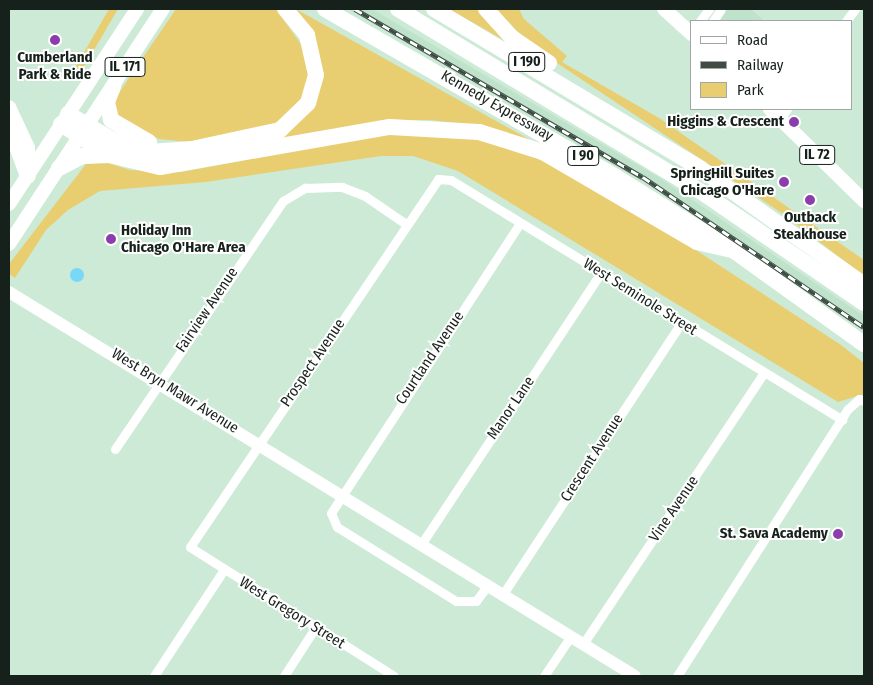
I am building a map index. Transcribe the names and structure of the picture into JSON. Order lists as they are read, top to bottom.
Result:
{
  "streets": {
    "highway": ["I 190", "Kennedy Expressway", "I 90"],
    "main road": ["IL 171", "IL 72"],
    "street": [
      "West Seminole Street",
      "Fairview Avenue",
      "Courtland Avenue",
      "Prospect Avenue",
      "West Bryn Mawr Avenue",
      "Manor Lane",
      "Crescent Avenue",
      "Vine Avenue",
      "West Gregory Street"
    ]
  },
  "crossings": [
    ["West Seminole Street", "Courtland Avenue"],
    ["West Seminole Street", "Prospect Avenue"],
    ["West Seminole Street", "Manor Lane"],
    ["West Seminole Street", "Crescent Avenue"],
    ["West Seminole Street", "Vine Avenue"],
    ["Fairview Avenue", "Prospect Avenue"],
    ["Fairview Avenue", "West Bryn Mawr Avenue"],
    ["Courtland Avenue", "West Bryn Mawr Avenue"],
    ["Prospect Avenue", "West Bryn Mawr Avenue"],
    ["Prospect Avenue", "West Gregory Street"],
    ["West Bryn Mawr Avenue", "Manor Lane"],
    ["West Bryn Mawr Avenue", "Crescent Avenue"],
    ["West Bryn Mawr Avenue", "Vine Avenue"]
  ],
  "places": [
    "Cumberland Park & Ride",
    "Higgins & Crescent",
    "SpringHill Suites Chicago O'Hare",
    "Outback Steakhouse",
    "Holiday Inn Chicago O'Hare Area",
    "St. Sava Academy"
  ],
  "legend": ["Road", "Railway", "Park"]
}
